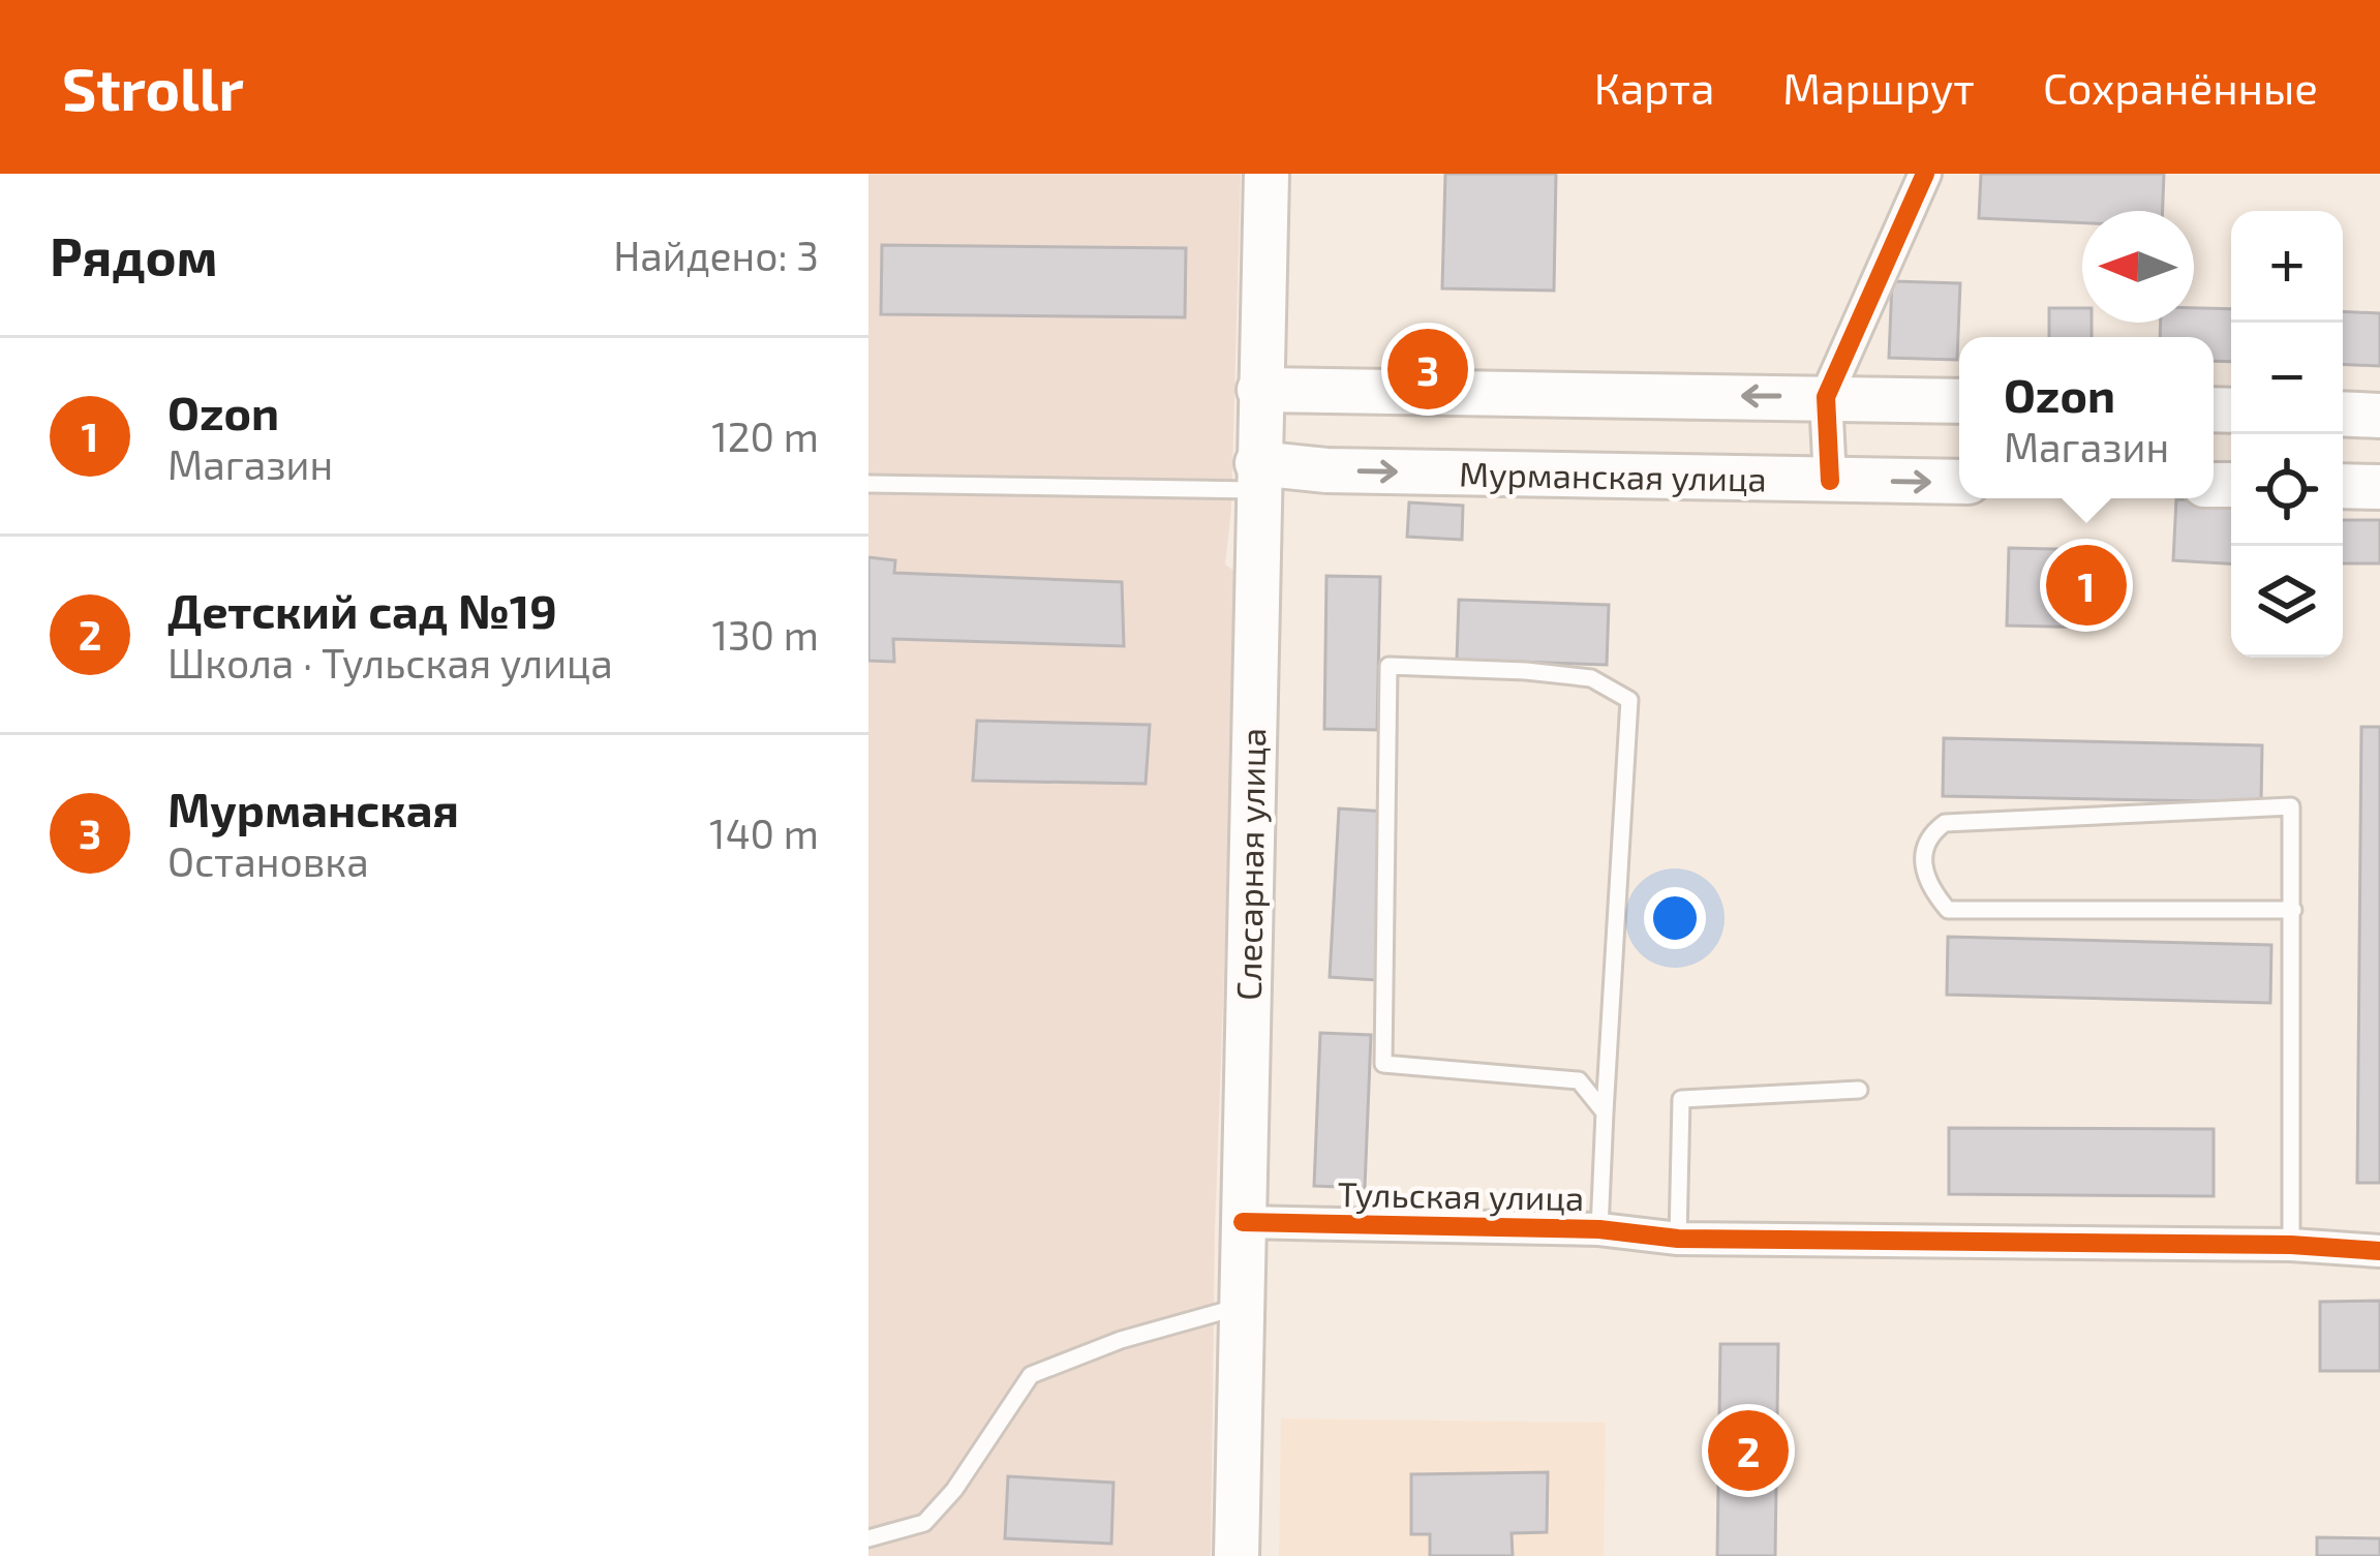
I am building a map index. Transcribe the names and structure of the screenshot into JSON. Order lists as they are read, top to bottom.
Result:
{
  "streets": {
    "main road": ["Мурманская улица", "Слесарная улица"],
    "street": ["Тульская улица"]
  },
  "crossings": [
    ["Мурманская улица", "Слесарная улица"],
    ["Слесарная улица", "Тульская улица"]
  ],
  "north": "left",
  "page": {
    "header": "Strollr",
    "nav": ["Карта", "Маршрут", "Сохранённые"],
    "heading": ["Рядом", "Найдено: 3"],
    "map_buttons": ["+", "−"],
    "pins": ["3", "1", "2"],
    "list": [
      {
        "mark": "1",
        "name": "Ozon",
        "note": "Магазин",
        "value": "120 m"
      },
      {
        "mark": "2",
        "name": "Детский сад №19",
        "note": "Школа · Тульская улица",
        "value": "130 m"
      },
      {
        "mark": "3",
        "name": "Мурманская",
        "note": "Остановка",
        "value": "140 m"
      }
    ],
    "popup": ["Ozon", "Магазин"]
  }
}
